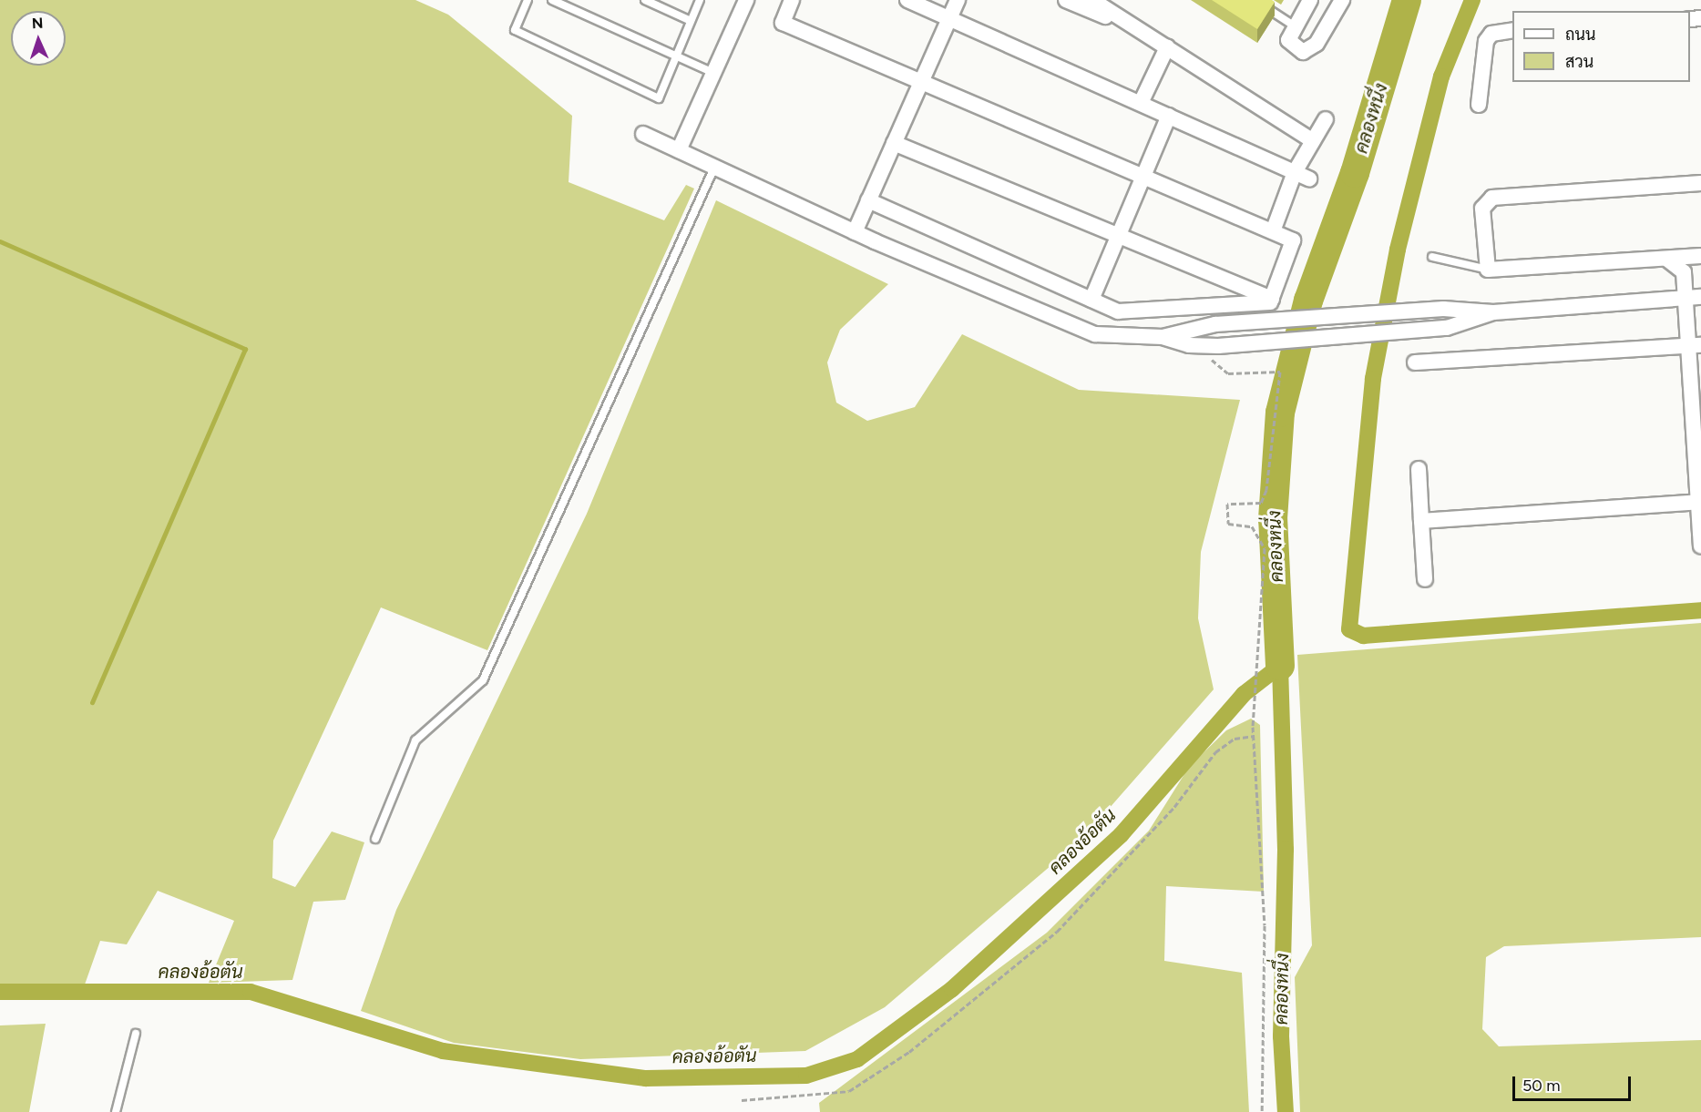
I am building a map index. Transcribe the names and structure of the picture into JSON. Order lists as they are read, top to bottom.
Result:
{
  "water": ["คลองหนึ่ง", "คลองอ้อตัน"],
  "legend": ["ถนน", "สวน"],
  "scale_bar": "50 m",
  "north": "top"
}
